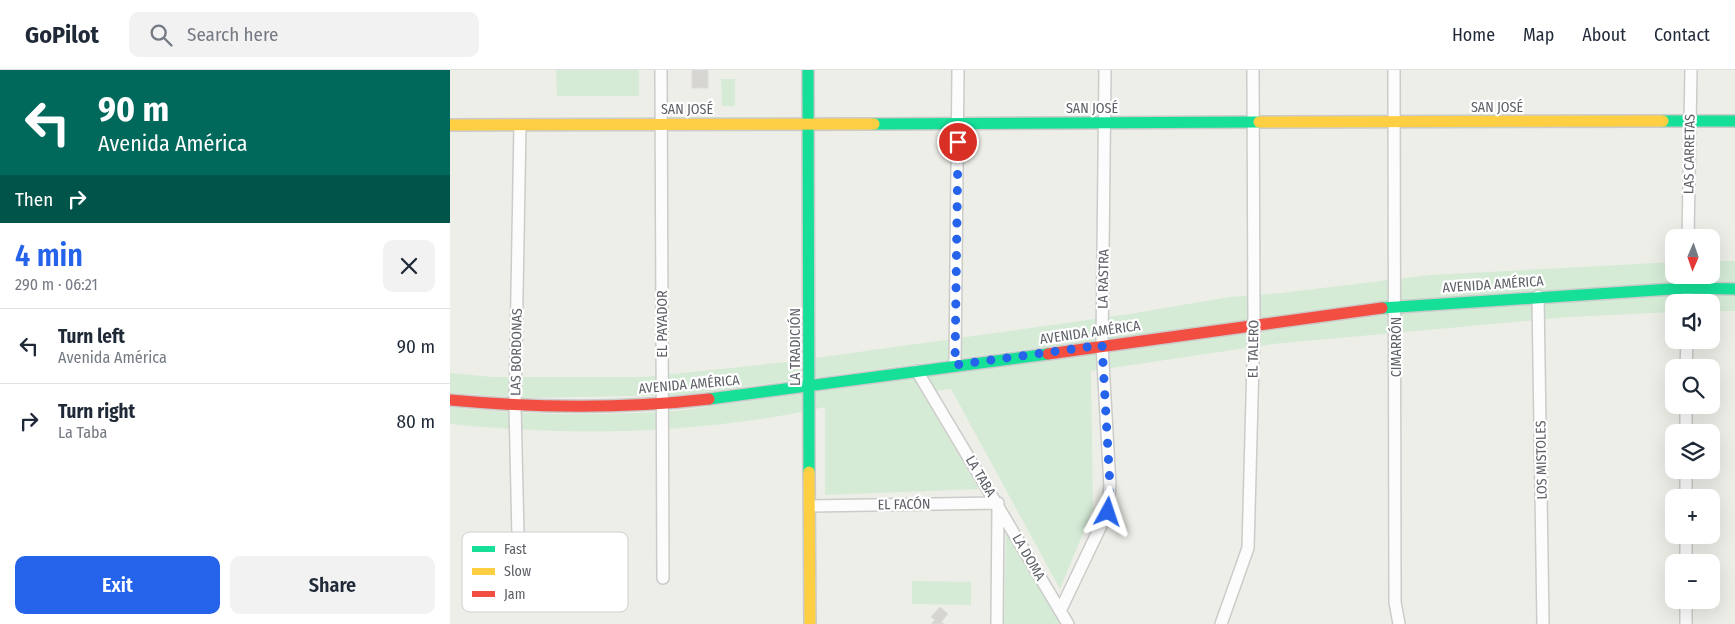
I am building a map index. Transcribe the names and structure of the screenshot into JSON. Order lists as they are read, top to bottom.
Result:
{
  "streets": {
    "street": [
      "SAN JOSÉ",
      "LAS CARRETAS",
      "LA RASTRA",
      "AVENIDA AMÉRICA",
      "EL PAYADOR",
      "LA TRADICIÓN",
      "CIMARRÓN",
      "EL TALERO",
      "LAS BORDONAS",
      "LOS MISTOLES",
      "LA TABA",
      "EL FACÓN",
      "LA DOMA"
    ]
  },
  "crossings": [
    ["SAN JOSÉ", "LAS CARRETAS"],
    ["SAN JOSÉ", "LA RASTRA"],
    ["SAN JOSÉ", "EL PAYADOR"],
    ["SAN JOSÉ", "LA TRADICIÓN"],
    ["SAN JOSÉ", "CIMARRÓN"],
    ["SAN JOSÉ", "EL TALERO"],
    ["SAN JOSÉ", "LAS BORDONAS"],
    ["LA RASTRA", "AVENIDA AMÉRICA"],
    ["LA RASTRA", "LA DOMA"],
    ["AVENIDA AMÉRICA", "EL PAYADOR"],
    ["AVENIDA AMÉRICA", "LA TRADICIÓN"],
    ["AVENIDA AMÉRICA", "CIMARRÓN"],
    ["AVENIDA AMÉRICA", "EL TALERO"],
    ["AVENIDA AMÉRICA", "LAS BORDONAS"],
    ["AVENIDA AMÉRICA", "LOS MISTOLES"],
    ["AVENIDA AMÉRICA", "LA TABA"],
    ["LA TRADICIÓN", "EL FACÓN"],
    ["LA TABA", "EL FACÓN"],
    ["LA TABA", "LA DOMA"],
    ["EL FACÓN", "LA DOMA"]
  ],
  "legend": ["Fast", "Slow", "Jam"],
  "north": "bottom",
  "page": {
    "header": "GoPilot",
    "search": "Search here",
    "nav": [
      "Home",
      "Map",
      "About",
      "Contact"
    ],
    "turn": ["90 m", "Avenida América"],
    "then": "Then",
    "heading": ["4 min", "290 m · 06:21"],
    "map_buttons": ["+", "−"],
    "list": [
      {
        "name": "Turn left",
        "note": "Avenida América",
        "value": "90 m"
      },
      {
        "name": "Turn right",
        "note": "La Taba",
        "value": "80 m"
      }
    ],
    "buttons": ["Exit", "Share"]
  }
}
